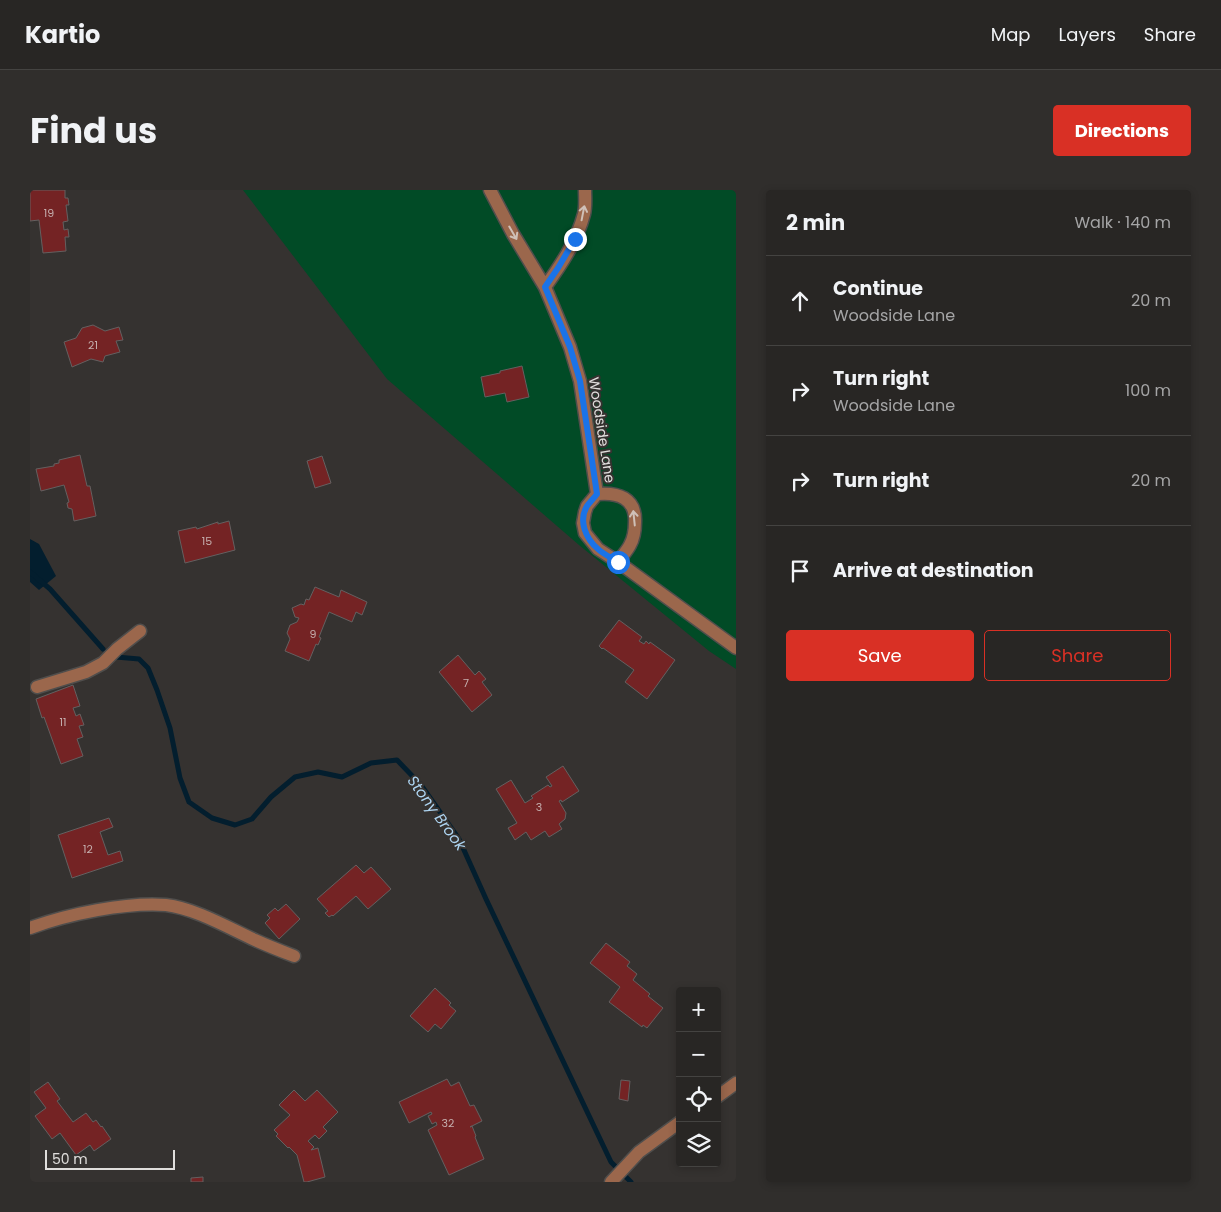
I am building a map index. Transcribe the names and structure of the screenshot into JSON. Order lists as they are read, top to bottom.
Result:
{
  "streets": {
    "street": ["Woodside Lane"]
  },
  "water": ["Stony Brook"],
  "house_numbers": [
    "19",
    "21",
    "15",
    "9",
    "7",
    "11",
    "3",
    "12",
    "32"
  ],
  "scale_bar": "50 m",
  "page": {
    "header": "Kartio",
    "nav": ["Map", "Layers", "Share"],
    "title": "Find us",
    "buttons": [
      "Directions",
      ["Save", "Share"]
    ],
    "heading": ["2 min", "Walk · 140 m"],
    "list": [
      ["Continue", "Woodside Lane", "20 m"],
      ["Turn right", "Woodside Lane", "100 m"],
      ["Turn right", "20 m"],
      "Arrive at destination"
    ],
    "map_buttons": ["+", "−"],
    "scale": "50 m"
  }
}
